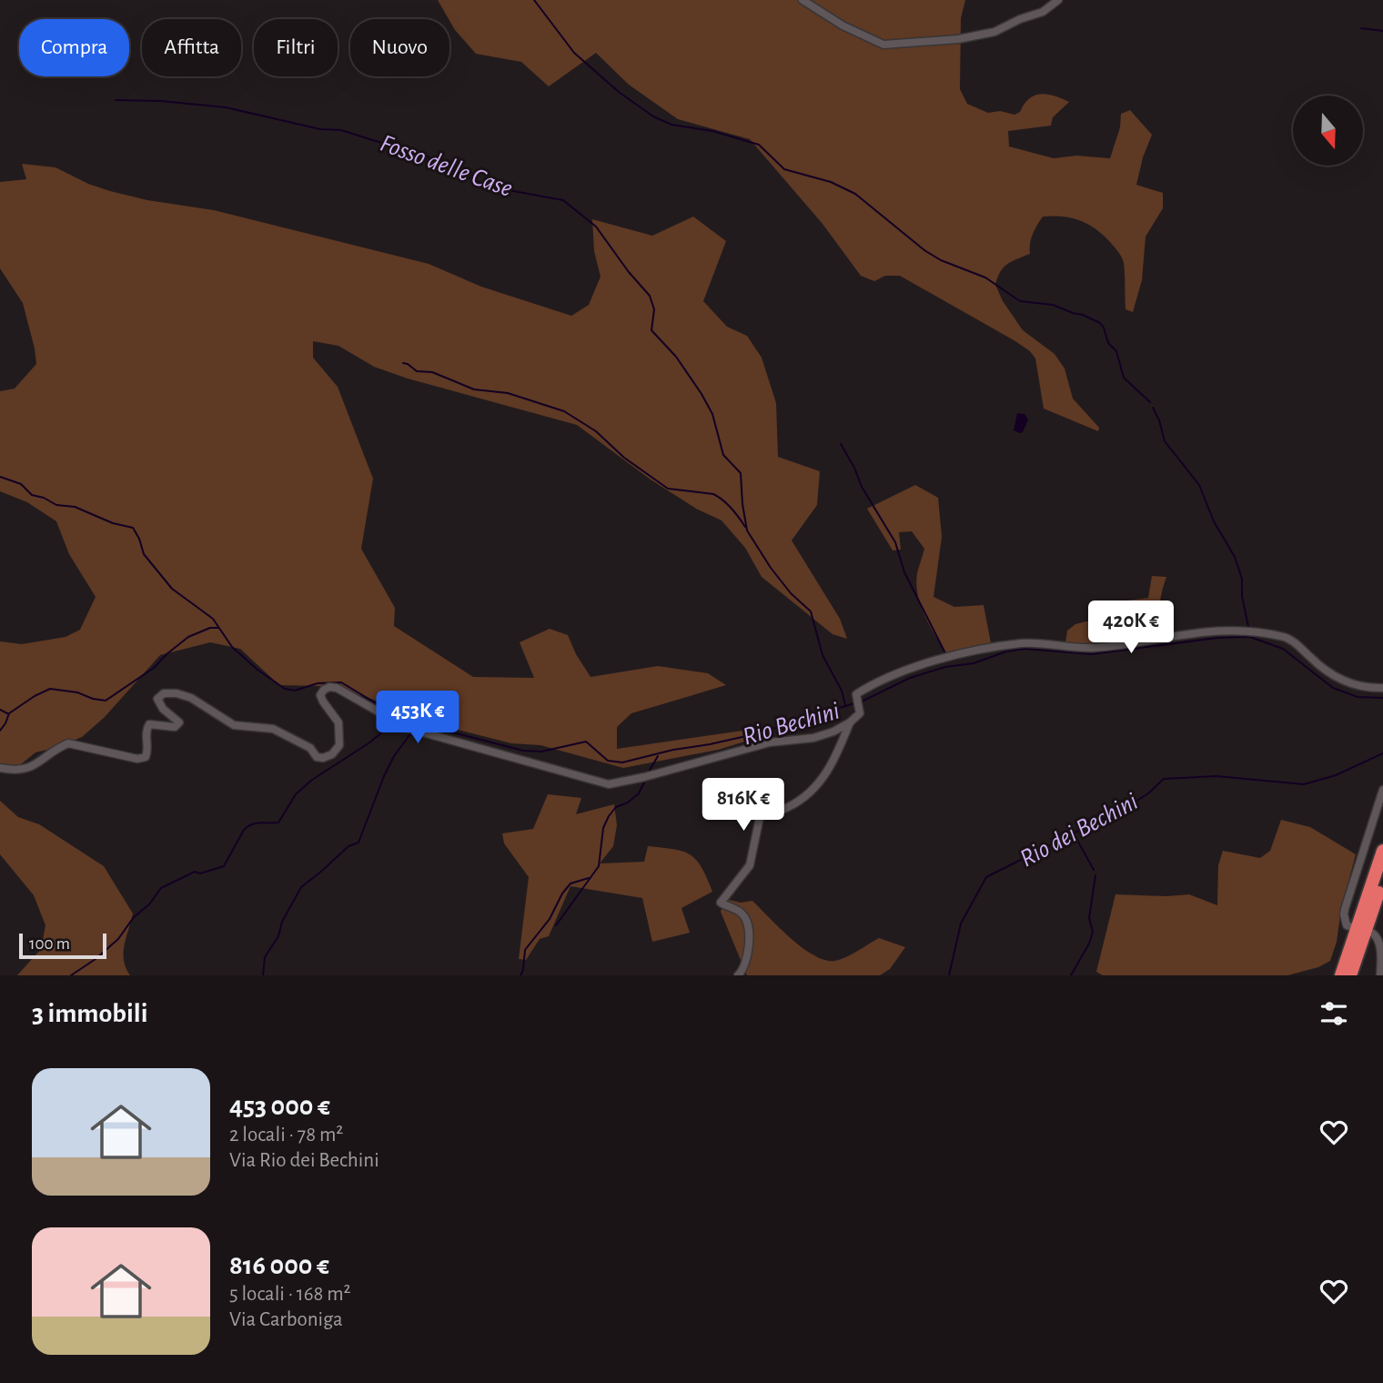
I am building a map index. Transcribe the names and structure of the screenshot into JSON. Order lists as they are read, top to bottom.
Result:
{
  "water": ["Fosso delle Case", "Rio Bechini", "Rio dei Bechini"],
  "scale_bar": "100 m",
  "north": "bottom",
  "page": {
    "chip": [
      "Compra",
      "Affitta",
      "Filtri",
      "Nuovo"
    ],
    "price": ["420K €", "453K €", "816K €"],
    "scale": "100 m",
    "heading": "3 immobili",
    "list": [
      {
        "name": "453 000 €",
        "note": "2 locali · 78 m² · Via Rio dei Bechini"
      },
      {
        "name": "816 000 €",
        "note": "5 locali · 168 m² · Via Carboniga"
      }
    ]
  }
}
